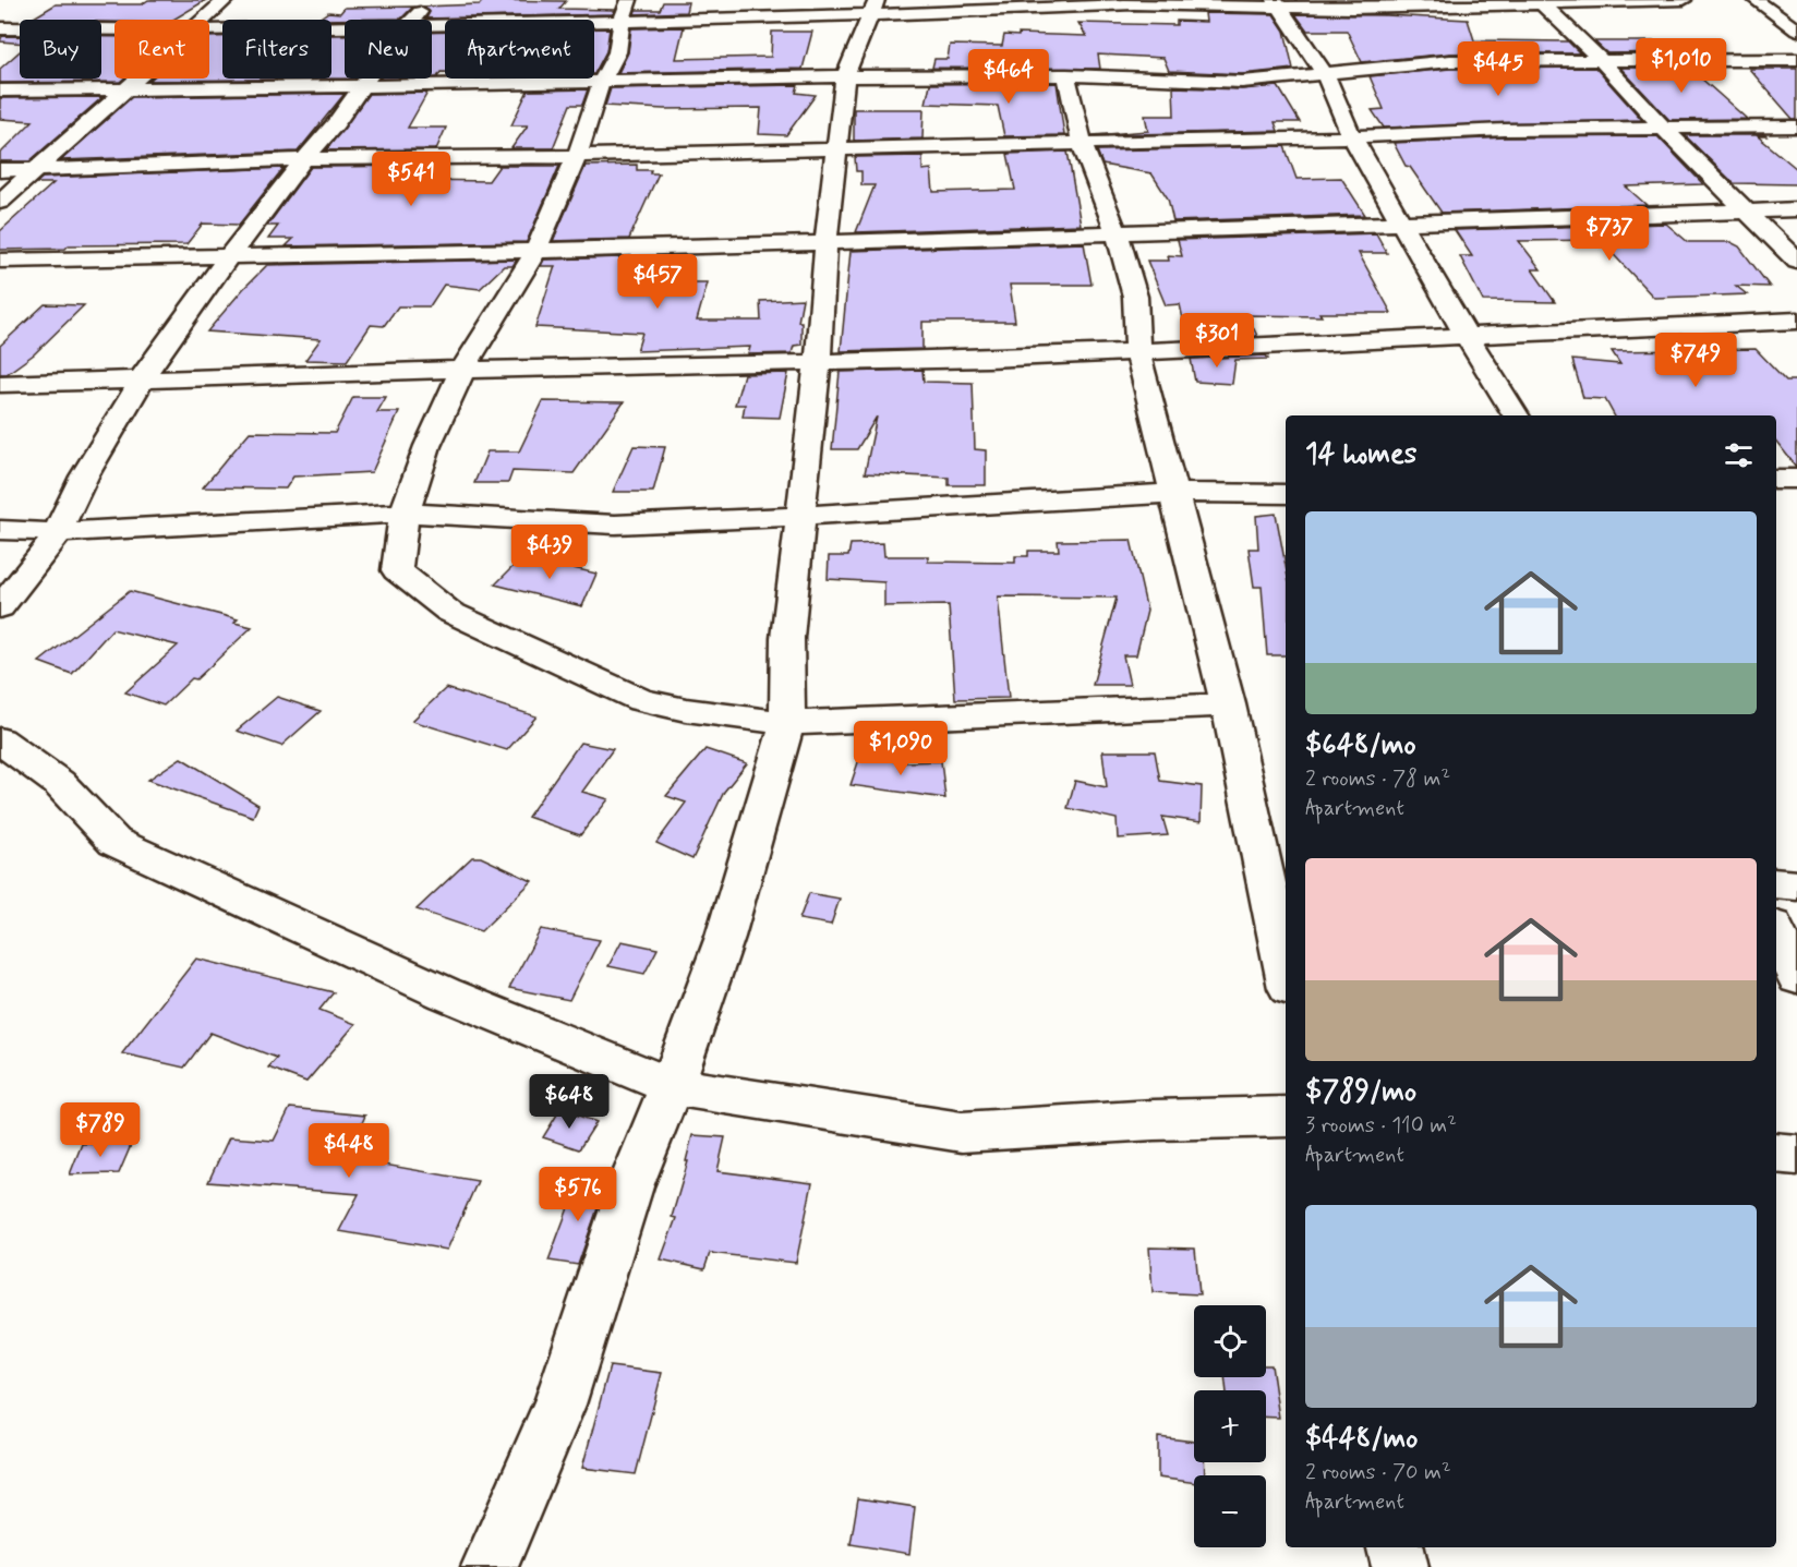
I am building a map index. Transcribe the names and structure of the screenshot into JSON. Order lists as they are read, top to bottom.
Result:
{
  "page": {
    "chip": [
      "Buy",
      "Rent",
      "Filters",
      "New",
      "Apartment"
    ],
    "price": [
      "$1,010",
      "$445",
      "$464",
      "$541",
      "$737",
      "$457",
      "$301",
      "$749",
      "$439",
      "$1,090",
      "$648",
      "$789",
      "$448",
      "$576"
    ],
    "heading": "14 homes",
    "list": [
      {
        "name": "$648/mo",
        "note": "2 rooms · 78 m² · Apartment"
      },
      {
        "name": "$789/mo",
        "note": "3 rooms · 110 m² · Apartment"
      },
      {
        "name": "$448/mo",
        "note": "2 rooms · 70 m² · Apartment"
      }
    ],
    "map_buttons": ["+", "−"]
  }
}
